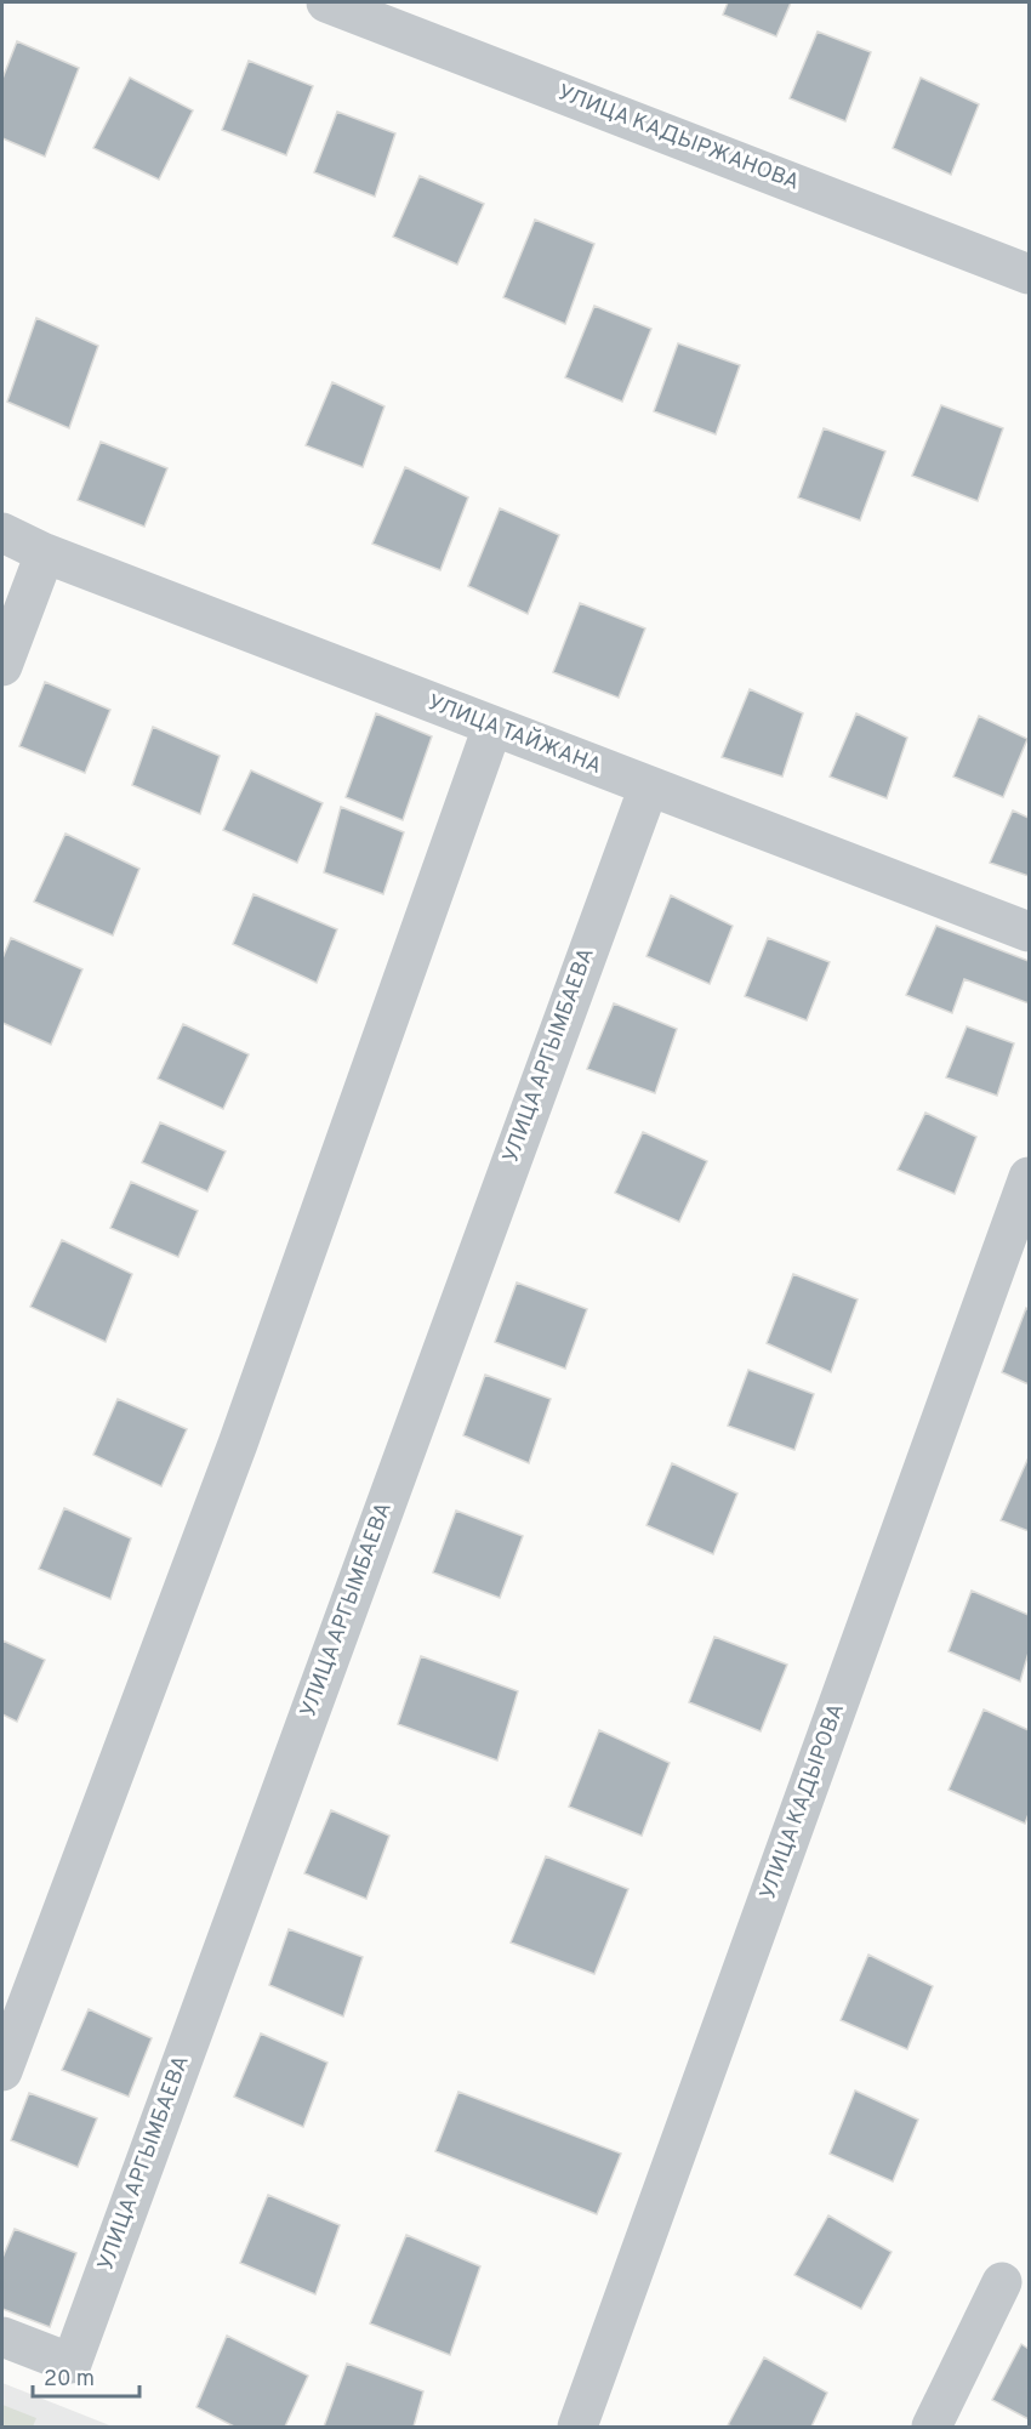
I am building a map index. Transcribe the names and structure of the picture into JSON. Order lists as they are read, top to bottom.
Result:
{
  "streets": {
    "street": [
      "УЛИЦА КАДЫРЖАНОВА",
      "УЛИЦА ТАЙЖАНА",
      "УЛИЦА АРГЫМБАЕВА",
      "УЛИЦА КАДЫРОВА"
    ]
  },
  "crossings": [
    ["УЛИЦА ТАЙЖАНА", "УЛИЦА АРГЫМБАЕВА"]
  ],
  "scale_bar": "20 m"
}
